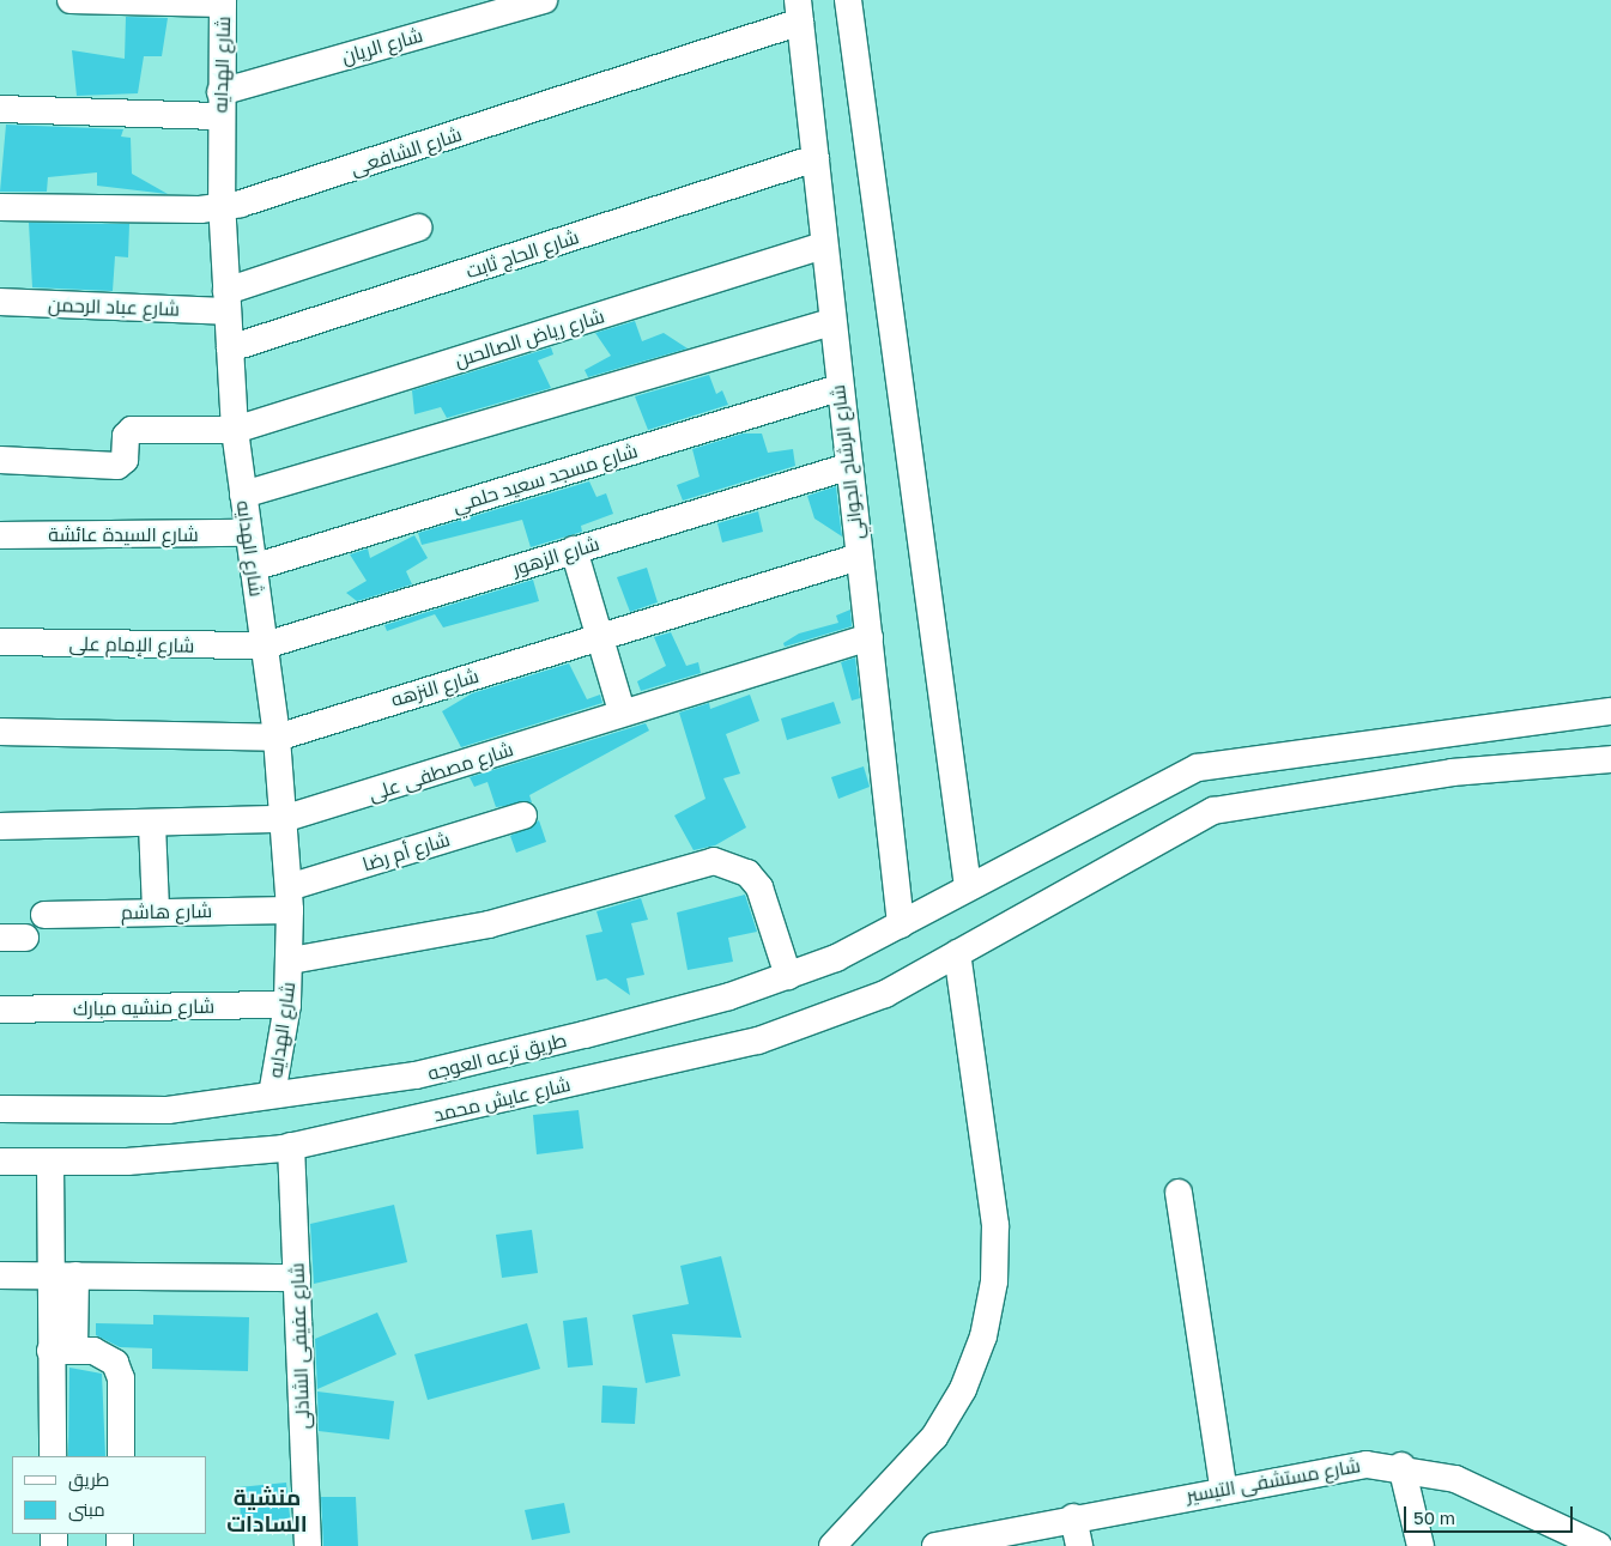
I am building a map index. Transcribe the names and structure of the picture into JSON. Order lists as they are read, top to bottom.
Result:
{
  "streets": {
    "street": [
      "شارع الريان",
      "شارع الهدايه",
      "شارع الشافعى",
      "شارع الحاج ثابت",
      "شارع عباد الرحمن",
      "شارع رياض الصالحىن",
      "شارع الرشاح الجواني",
      "شارع مسجد سعيد حلمي",
      "شارع السيدة عائشة",
      "شارع الزهور",
      "شارع الإمام على",
      "شارع النزهه",
      "شارع مصطفى على",
      "شارع أم رضا",
      "شارع هاشم",
      "شارع منشيه مبارك",
      "طريق ترعه العوجه",
      "شارع عايش محمد",
      "شارع عفيفى الشاذلى",
      "شارع مستشفى التيسير"
    ]
  },
  "crossings": [
    ["شارع الريان", "شارع الهدايه"],
    ["شارع الهدايه", "شارع الشافعى"],
    ["شارع الهدايه", "شارع الحاج ثابت"],
    ["شارع الهدايه", "شارع عباد الرحمن"],
    ["شارع الهدايه", "شارع رياض الصالحىن"],
    ["شارع الهدايه", "شارع مسجد سعيد حلمي"],
    ["شارع الهدايه", "شارع السيدة عائشة"],
    ["شارع الهدايه", "شارع الزهور"],
    ["شارع الهدايه", "شارع الإمام على"],
    ["شارع الهدايه", "شارع النزهه"],
    ["شارع الهدايه", "شارع مصطفى على"],
    ["شارع الهدايه", "شارع أم رضا"],
    ["شارع الهدايه", "شارع هاشم"],
    ["شارع الهدايه", "شارع منشيه مبارك"],
    ["شارع الهدايه", "طريق ترعه العوجه"],
    ["شارع الشافعى", "شارع الرشاح الجواني"],
    ["شارع الحاج ثابت", "شارع الرشاح الجواني"],
    ["شارع رياض الصالحىن", "شارع الرشاح الجواني"],
    ["شارع الرشاح الجواني", "شارع مسجد سعيد حلمي"],
    ["شارع الرشاح الجواني", "شارع الزهور"],
    ["شارع الرشاح الجواني", "شارع النزهه"],
    ["شارع الرشاح الجواني", "شارع مصطفى على"],
    ["شارع الرشاح الجواني", "طريق ترعه العوجه"],
    ["شارع الزهور", "شارع الإمام على"],
    ["شارع أم رضا", "شارع هاشم"],
    ["شارع عايش محمد", "شارع عفيفى الشاذلى"]
  ],
  "districts": ["منشية السادات"],
  "legend": ["طريق", "مبنى"],
  "scale_bar": "50 m"
}
